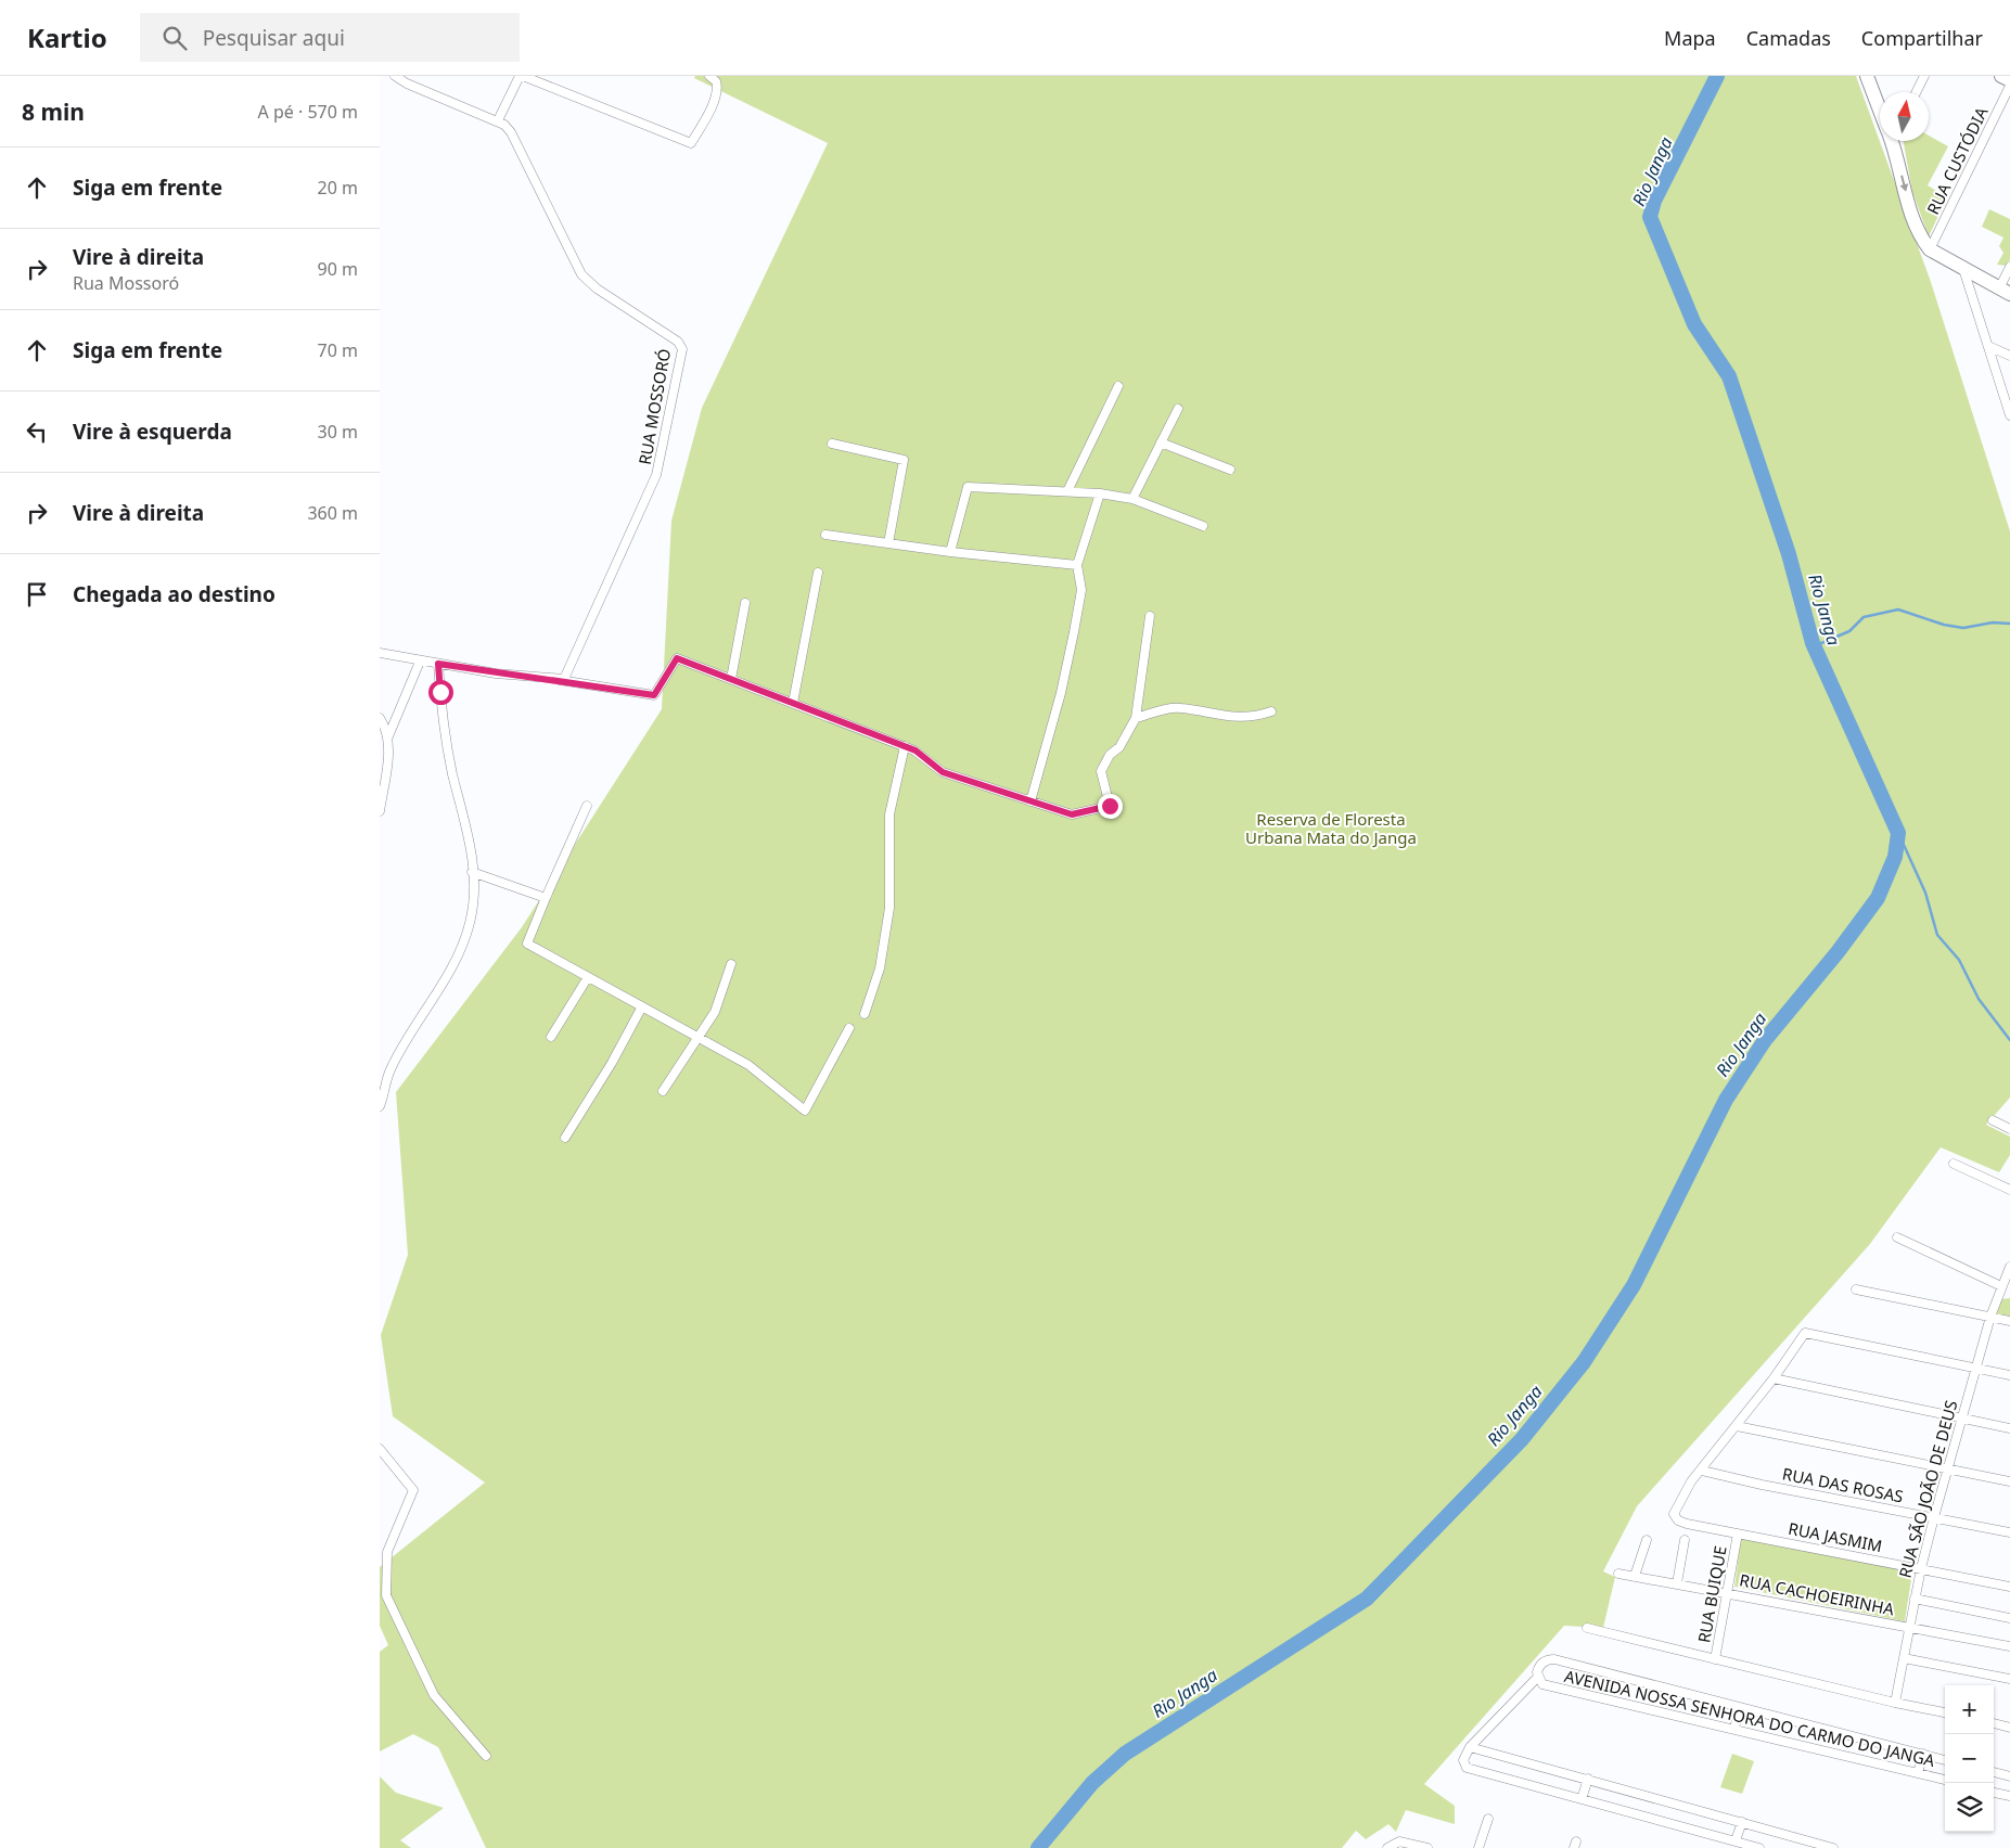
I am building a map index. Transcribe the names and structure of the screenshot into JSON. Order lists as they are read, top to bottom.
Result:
{
  "streets": {
    "street": [
      "RUA CUSTÓDIA",
      "RUA MOSSORÓ",
      "RUA DAS ROSAS",
      "RUA SÃO JOÃO DE DEUS",
      "RUA JASMIM",
      "RUA BUIQUE",
      "RUA CACHOEIRINHA",
      "AVENIDA NOSSA SENHORA DO CARMO DO JANGA"
    ]
  },
  "crossings": [
    ["RUA DAS ROSAS", "RUA SÃO JOÃO DE DEUS"],
    ["RUA DAS ROSAS", "RUA JASMIM"],
    ["RUA SÃO JOÃO DE DEUS", "RUA JASMIM"],
    ["RUA SÃO JOÃO DE DEUS", "RUA CACHOEIRINHA"],
    ["RUA JASMIM", "RUA BUIQUE"],
    ["RUA BUIQUE", "RUA CACHOEIRINHA"]
  ],
  "water": ["Rio Janga"],
  "parks": ["Reserva de Floresta Urbana Mata do Janga"],
  "north": "top",
  "page": {
    "header": "Kartio",
    "search": "Pesquisar aqui",
    "nav": ["Mapa", "Camadas", "Compartilhar"],
    "heading": ["8 min", "A pé · 570 m"],
    "list": [
      ["Siga em frente", "20 m"],
      ["Vire à direita", "Rua Mossoró", "90 m"],
      ["Siga em frente", "70 m"],
      ["Vire à esquerda", "30 m"],
      ["Vire à direita", "360 m"],
      "Chegada ao destino"
    ],
    "map_buttons": ["+", "−"]
  }
}
